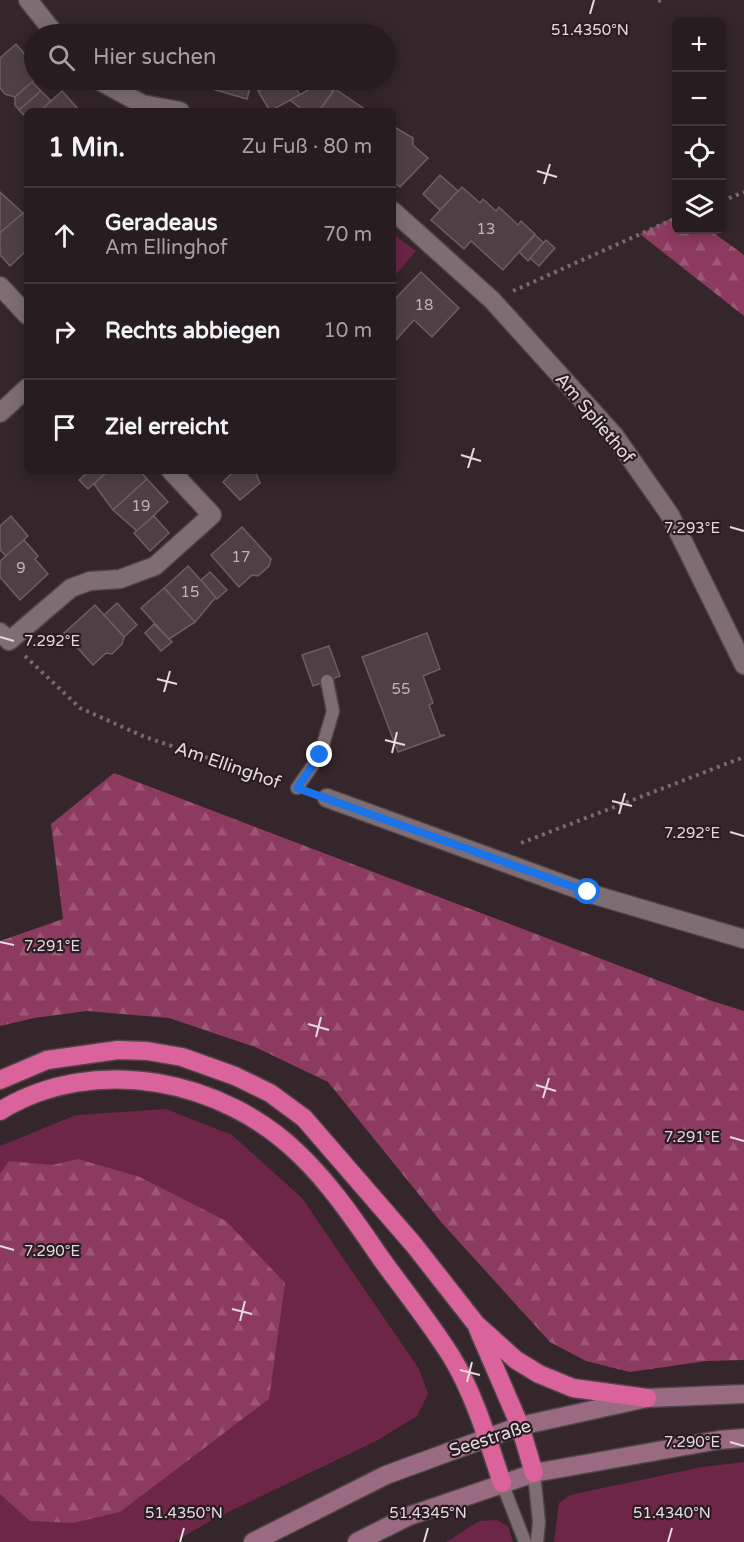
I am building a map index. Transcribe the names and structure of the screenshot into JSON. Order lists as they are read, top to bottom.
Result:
{
  "streets": {
    "main road": ["Seestraße"],
    "street": ["Am Spliethof"],
    "path": ["Am Ellinghof"]
  },
  "house_numbers": [
    "13",
    "18",
    "19",
    "17",
    "9",
    "15",
    "55"
  ],
  "page": {
    "map_buttons": ["+", "−"],
    "search": "Hier suchen",
    "heading": ["1 Min.", "Zu Fuß · 80 m"],
    "list": [
      ["Geradeaus", "Am Ellinghof", "70 m"],
      ["Rechts abbiegen", "10 m"],
      "Ziel erreicht"
    ]
  },
  "coordinates": [
    "51.4350°N",
    "7.293°E",
    "7.292°E",
    "7.291°E",
    "7.290°E",
    "51.4345°N",
    "51.4340°N"
  ]
}
